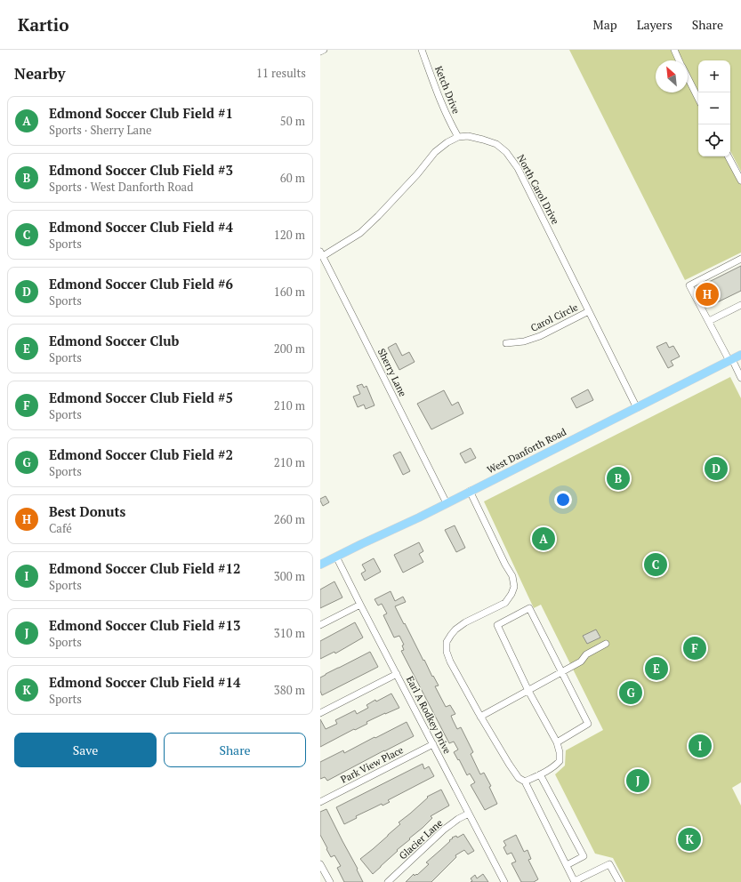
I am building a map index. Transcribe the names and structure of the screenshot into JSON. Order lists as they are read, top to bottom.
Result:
{
  "streets": {
    "main road": ["West Danforth Road"],
    "street": [
      "Ketch Drive",
      "North Carol Drive",
      "Carol Circle",
      "Sherry Lane",
      "Earl A Rodkey Drive",
      "Park View Place",
      "Glacier Lane"
    ]
  },
  "crossings": [
    ["Ketch Drive", "North Carol Drive"],
    ["North Carol Drive", "Carol Circle"],
    ["North Carol Drive", "West Danforth Road"],
    ["Sherry Lane", "West Danforth Road"],
    ["West Danforth Road", "Earl A Rodkey Drive"],
    ["Earl A Rodkey Drive", "Park View Place"],
    ["Earl A Rodkey Drive", "Glacier Lane"]
  ],
  "north": "top left",
  "page": {
    "header": "Kartio",
    "nav": ["Map", "Layers", "Share"],
    "heading": ["Nearby", "11 results"],
    "map_buttons": ["+", "−"],
    "list": [
      {
        "mark": "A",
        "name": "Edmond Soccer Club Field #1",
        "note": "Sports · Sherry Lane",
        "value": "50 m"
      },
      {
        "mark": "B",
        "name": "Edmond Soccer Club Field #3",
        "note": "Sports · West Danforth Road",
        "value": "60 m"
      },
      {
        "mark": "C",
        "name": "Edmond Soccer Club Field #4",
        "note": "Sports",
        "value": "120 m"
      },
      {
        "mark": "D",
        "name": "Edmond Soccer Club Field #6",
        "note": "Sports",
        "value": "160 m"
      },
      {
        "mark": "E",
        "name": "Edmond Soccer Club",
        "note": "Sports",
        "value": "200 m"
      },
      {
        "mark": "F",
        "name": "Edmond Soccer Club Field #5",
        "note": "Sports",
        "value": "210 m"
      },
      {
        "mark": "G",
        "name": "Edmond Soccer Club Field #2",
        "note": "Sports",
        "value": "210 m"
      },
      {
        "mark": "H",
        "name": "Best Donuts",
        "note": "Café",
        "value": "260 m"
      },
      {
        "mark": "I",
        "name": "Edmond Soccer Club Field #12",
        "note": "Sports",
        "value": "300 m"
      },
      {
        "mark": "J",
        "name": "Edmond Soccer Club Field #13",
        "note": "Sports",
        "value": "310 m"
      },
      {
        "mark": "K",
        "name": "Edmond Soccer Club Field #14",
        "note": "Sports",
        "value": "380 m"
      }
    ],
    "pins": [
      "H",
      "D",
      "B",
      "A",
      "C",
      "F",
      "E",
      "G",
      "I",
      "J",
      "K"
    ],
    "buttons": ["Save", "Share"]
  }
}
